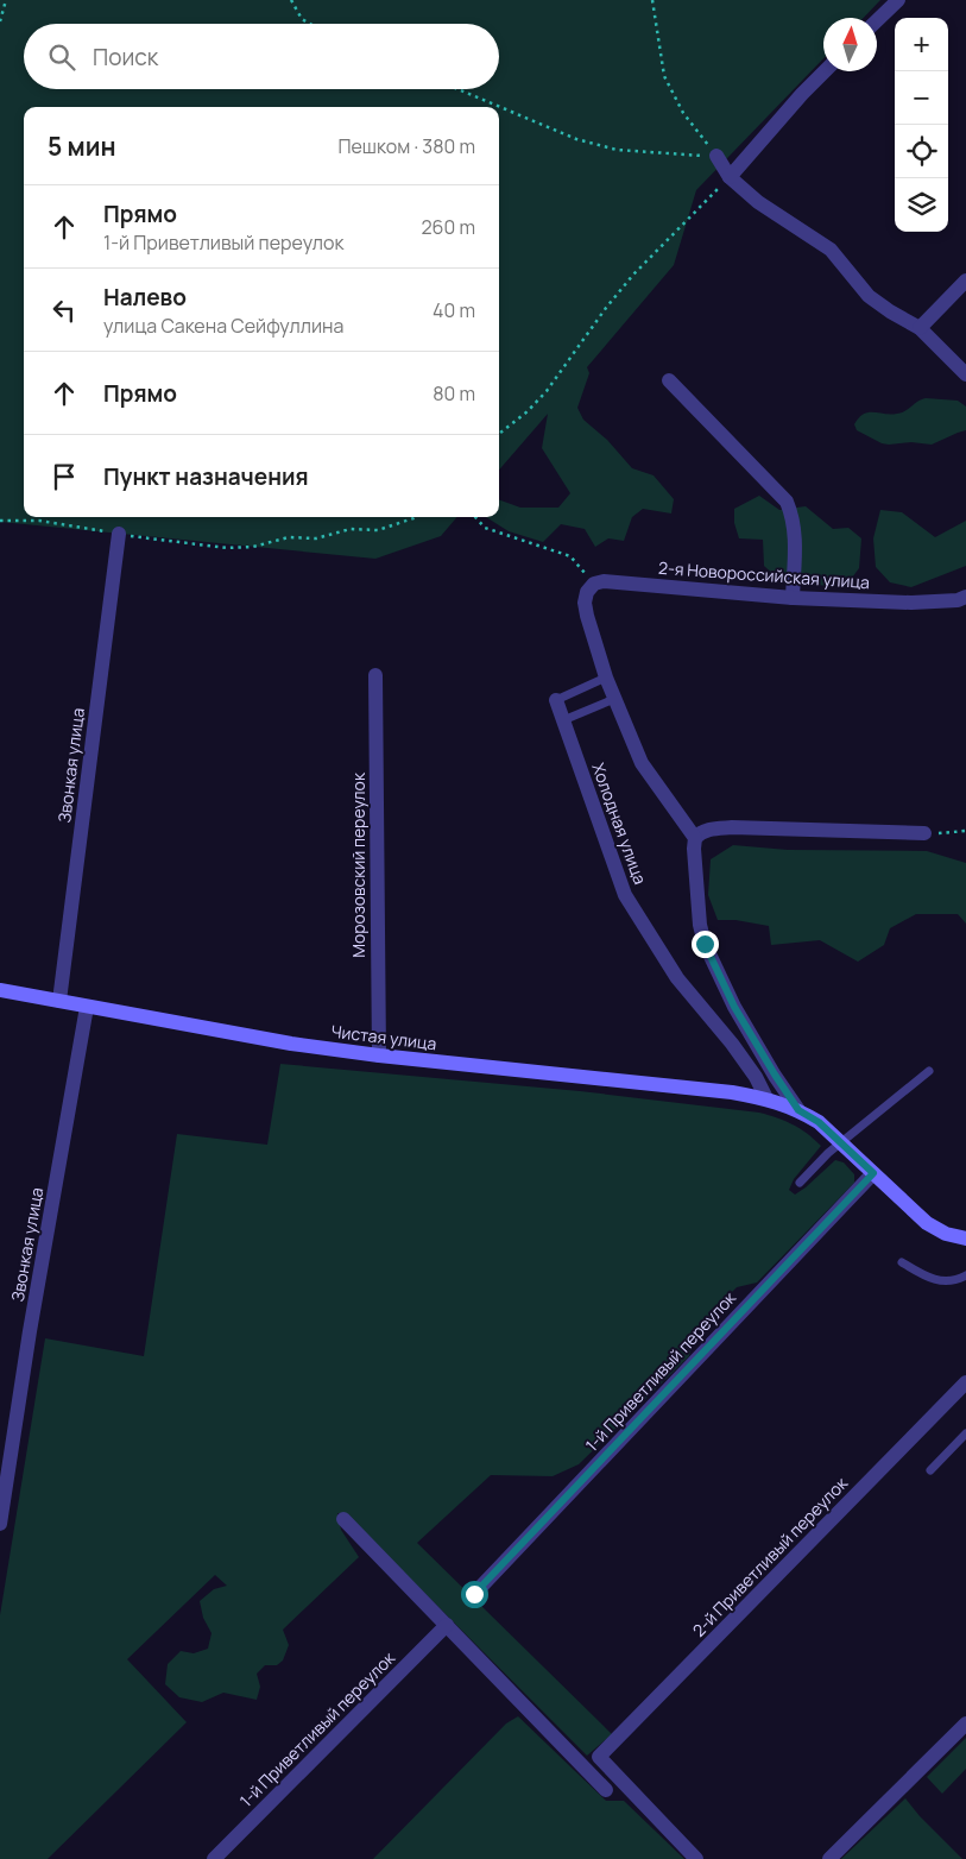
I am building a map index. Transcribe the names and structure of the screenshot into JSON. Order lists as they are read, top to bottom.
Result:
{
  "streets": {
    "street": [
      "2-я Новороссийская улица",
      "Звонкая улица",
      "Холодная улица",
      "Морозовский переулок",
      "Чистая улица",
      "1-й Приветливый переулок",
      "2-й Приветливый переулок"
    ]
  },
  "crossings": [
    ["Звонкая улица", "Чистая улица"],
    ["Холодная улица", "Чистая улица"],
    ["Морозовский переулок", "Чистая улица"],
    ["Чистая улица", "1-й Приветливый переулок"]
  ],
  "north": "top",
  "page": {
    "map_buttons": ["+", "−"],
    "search": "Поиск",
    "heading": ["5 мин", "Пешком · 380 m"],
    "list": [
      ["Прямо", "1-й Приветливый переулок", "260 m"],
      ["Налево", "улица Сакена Сейфуллина", "40 m"],
      ["Прямо", "80 m"],
      "Пункт назначения"
    ]
  }
}
